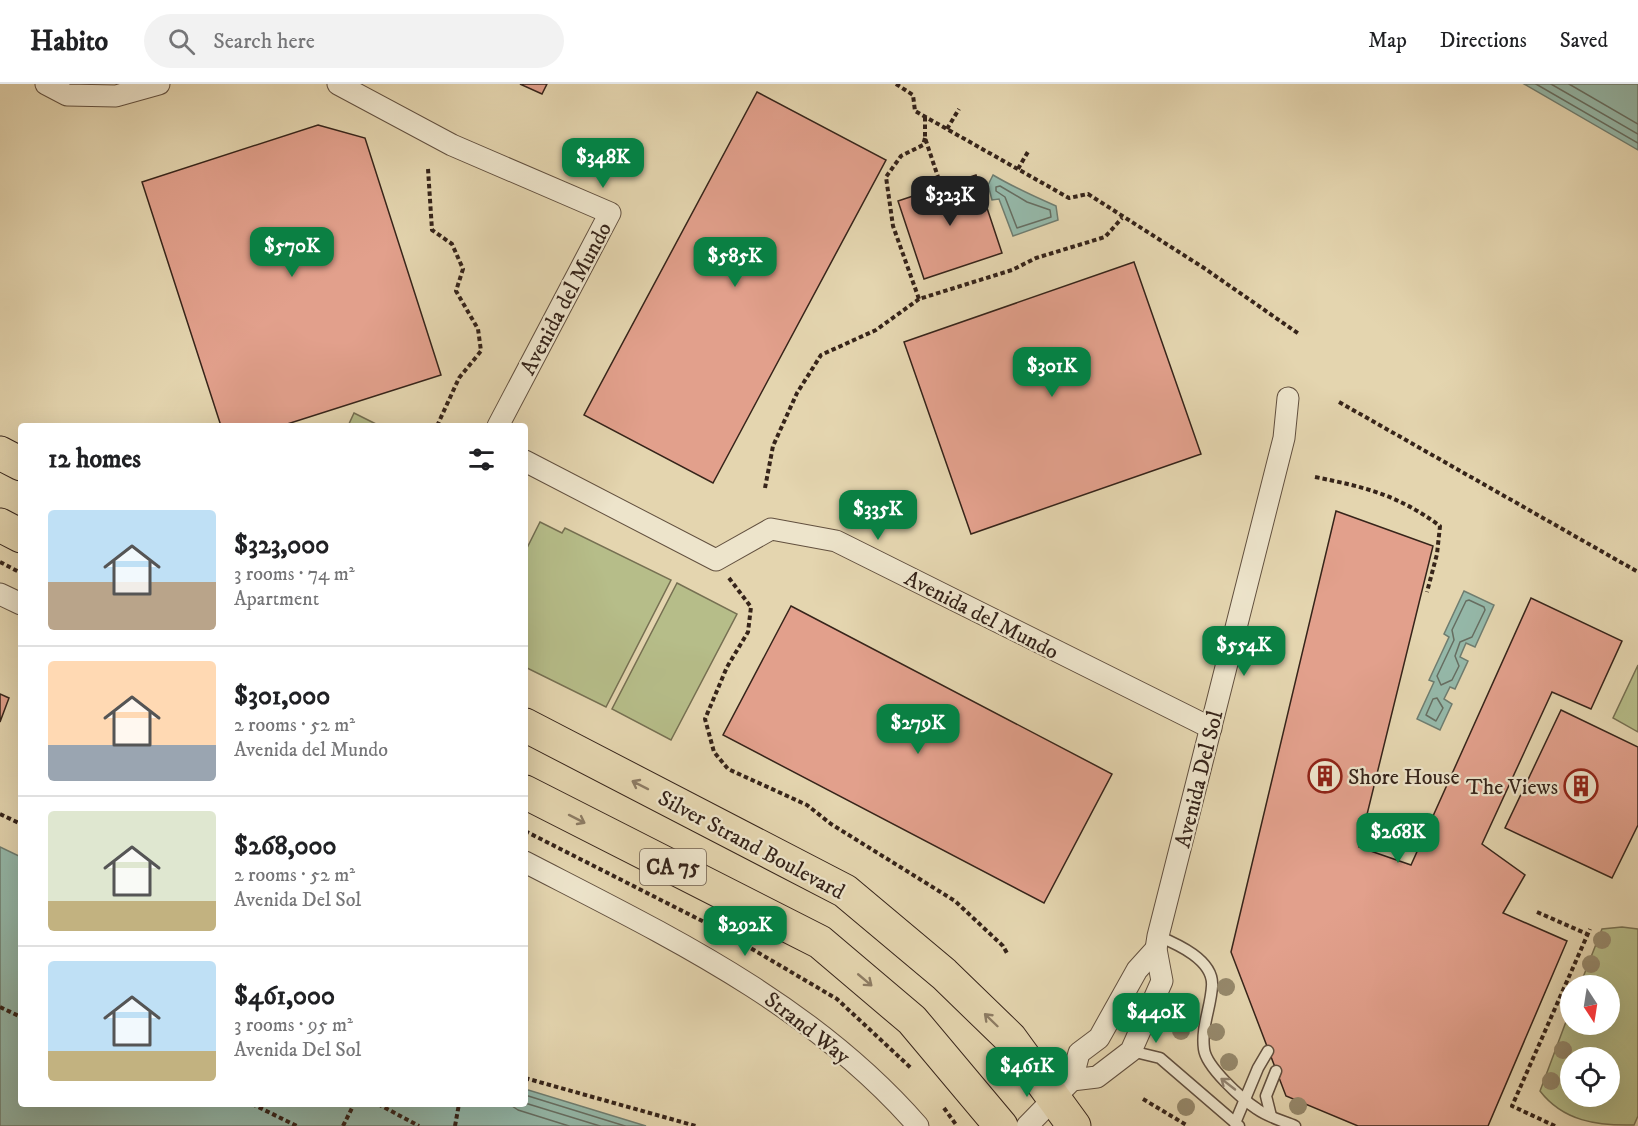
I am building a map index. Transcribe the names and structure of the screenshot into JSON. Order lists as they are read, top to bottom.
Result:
{
  "streets": {
    "highway": ["Silver Strand Boulevard", "CA 75"],
    "street": ["Avenida del Mundo", "Avenida Del Sol", "Strand Way"]
  },
  "crossings": [
    ["Avenida del Mundo", "Avenida Del Sol"],
    ["Avenida Del Sol", "Silver Strand Boulevard"],
    ["Avenida Del Sol", "CA 75"],
    ["Silver Strand Boulevard", "CA 75"]
  ],
  "places": {
    "building": ["Shore House", "The Views"]
  },
  "north": "bottom",
  "page": {
    "header": "Habito",
    "search": "Search here",
    "nav": ["Map", "Directions", "Saved"],
    "price": [
      "$348K",
      "$323K",
      "$570K",
      "$585K",
      "$301K",
      "$335K",
      "$554K",
      "$279K",
      "$268K",
      "$292K",
      "$440K",
      "$461K"
    ],
    "heading": "12 homes",
    "list": [
      {
        "name": "$323,000",
        "note": "3 rooms · 74 m² · Apartment"
      },
      {
        "name": "$301,000",
        "note": "2 rooms · 52 m² · Avenida del Mundo"
      },
      {
        "name": "$268,000",
        "note": "2 rooms · 52 m² · Avenida Del Sol"
      },
      {
        "name": "$461,000",
        "note": "3 rooms · 95 m² · Avenida Del Sol"
      }
    ]
  }
}
